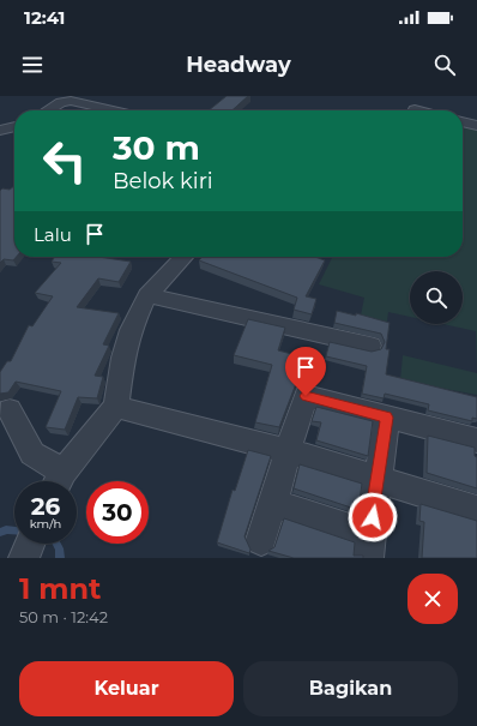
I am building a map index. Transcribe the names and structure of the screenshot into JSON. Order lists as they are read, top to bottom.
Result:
{
  "page": {
    "status": "12:41",
    "header": "Headway",
    "turn": ["30 m", "Belok kiri"],
    "then": "Lalu",
    "speed": "26 km/h",
    "limit": "30",
    "heading": ["1 mnt", "50 m · 12:42"],
    "buttons": ["Keluar", "Bagikan"]
  }
}
